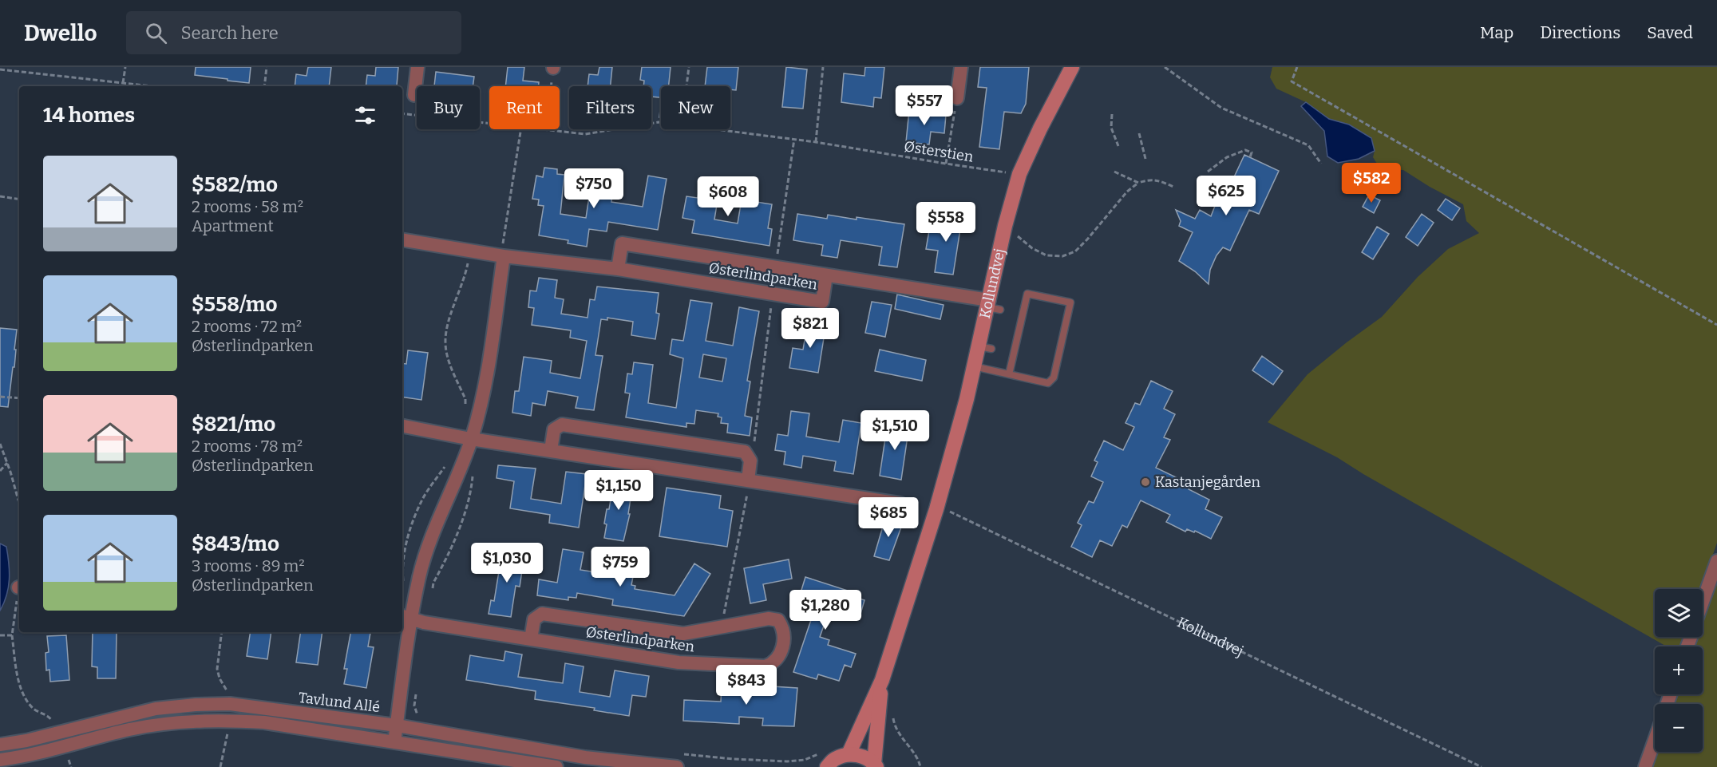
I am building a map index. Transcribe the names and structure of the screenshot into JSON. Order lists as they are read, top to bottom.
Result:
{
  "streets": {
    "street": ["Østerlindparken", "Kollundvej", "Tavlund Allé"],
    "path": ["Østerstien"]
  },
  "crossings": [
    ["Østerstien", "Kollundvej"],
    ["Østerlindparken", "Kollundvej"]
  ],
  "places": ["Kastanjegården"],
  "page": {
    "header": "Dwello",
    "search": "Search here",
    "nav": ["Map", "Directions", "Saved"],
    "price": [
      "$557",
      "$582",
      "$750",
      "$625",
      "$608",
      "$558",
      "$821",
      "$1,510",
      "$1,150",
      "$685",
      "$1,030",
      "$759",
      "$1,280",
      "$843"
    ],
    "chip": [
      "Buy",
      "Rent",
      "Filters",
      "New"
    ],
    "heading": "14 homes",
    "list": [
      {
        "name": "$582/mo",
        "note": "2 rooms · 58 m² · Apartment"
      },
      {
        "name": "$558/mo",
        "note": "2 rooms · 72 m² · Østerlindparken"
      },
      {
        "name": "$821/mo",
        "note": "2 rooms · 78 m² · Østerlindparken"
      },
      {
        "name": "$843/mo",
        "note": "3 rooms · 89 m² · Østerlindparken"
      }
    ],
    "map_buttons": ["+", "−"]
  }
}
